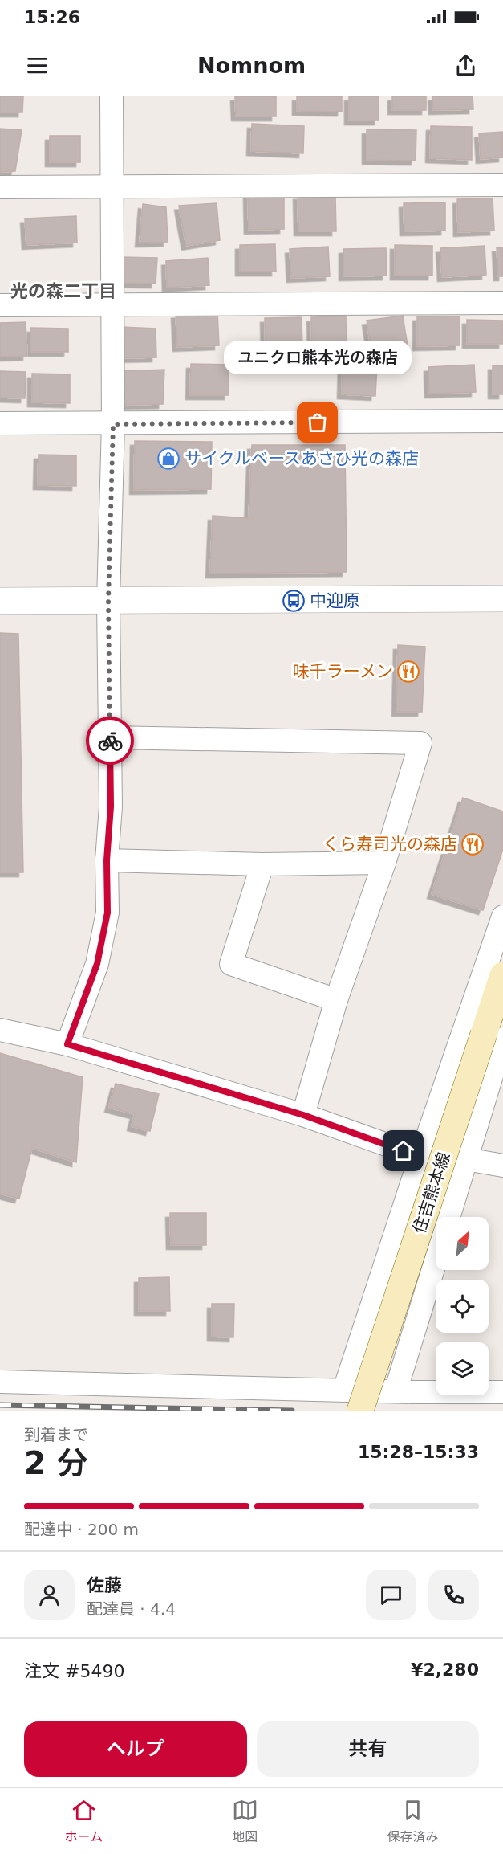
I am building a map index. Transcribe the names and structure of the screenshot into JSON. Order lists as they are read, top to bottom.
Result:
{
  "streets": {
    "main road": ["住吉熊本線"]
  },
  "districts": ["光の森二丁目"],
  "places": {
    "other": ["ユニクロ熊本光の森店"],
    "shop": ["サイクルベースあさひ光の森店"],
    "bus stop": ["中迎原"],
    "restaurant": ["味千ラーメン", "くら寿司光の森店"]
  },
  "north": "top right",
  "page": {
    "status": "15:26",
    "header": "Nomnom",
    "bubble": "ユニクロ熊本光の森店",
    "heading": ["2 分", "到着まで", "15:28–15:33"],
    "panel": [
      "佐藤",
      "配達員 · 4.4",
      "注文 #5490",
      "¥2,280"
    ],
    "bar": "配達中 · 200 m",
    "buttons": ["ヘルプ", "共有"],
    "tabs": ["ホーム", "地図", "保存済み"]
  }
}
